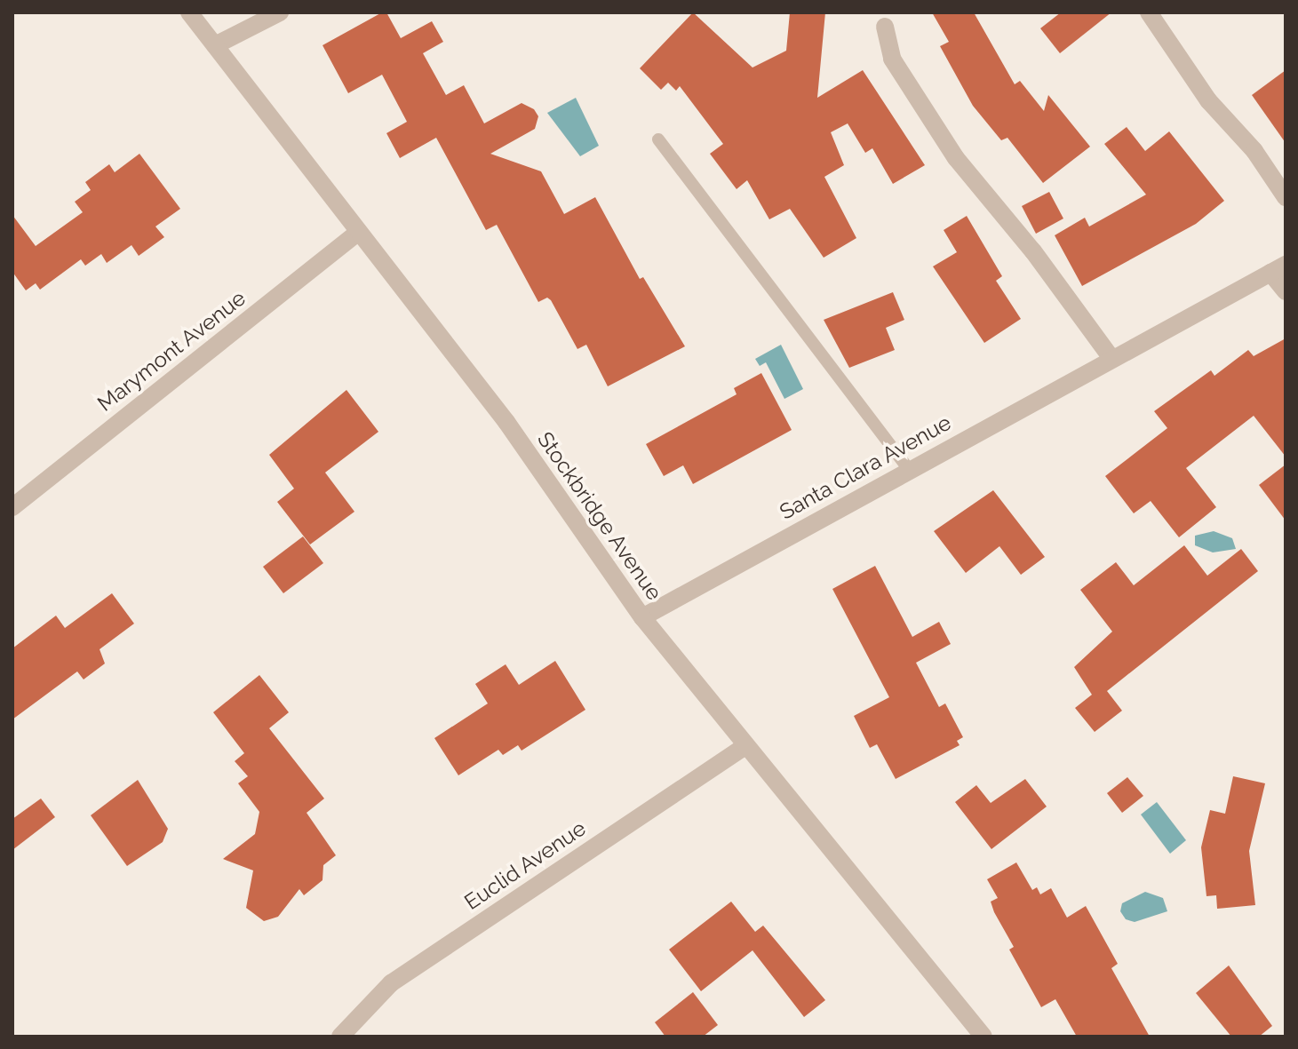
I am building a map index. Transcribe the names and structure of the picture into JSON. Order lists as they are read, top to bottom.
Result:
{
  "streets": {
    "street": [
      "Marymont Avenue",
      "Santa Clara Avenue",
      "Stockbridge Avenue",
      "Euclid Avenue"
    ]
  },
  "crossings": [
    ["Marymont Avenue", "Stockbridge Avenue"],
    ["Santa Clara Avenue", "Stockbridge Avenue"],
    ["Stockbridge Avenue", "Euclid Avenue"]
  ]
}
